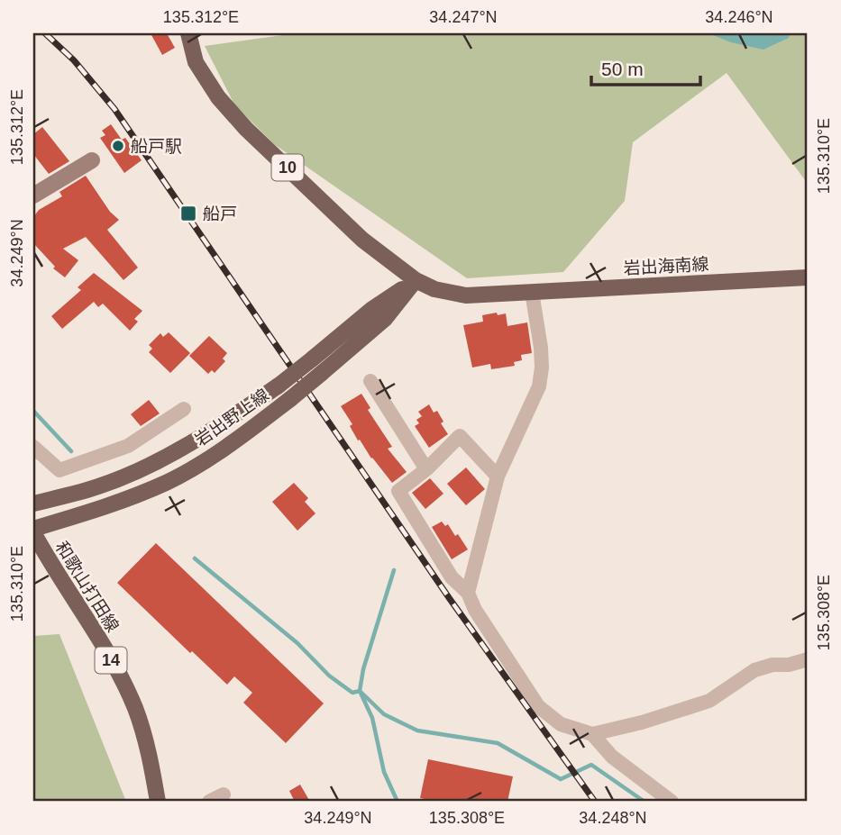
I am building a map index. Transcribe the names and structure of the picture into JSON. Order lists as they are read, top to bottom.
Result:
{
  "streets": {
    "main road": [
      "10",
      "岩出海南線",
      "岩出野上線",
      "和歌山打田線",
      "14"
    ]
  },
  "crossings": [
    ["10", "岩出海南線"],
    ["10", "岩出野上線"],
    ["岩出海南線", "岩出野上線"],
    ["岩出野上線", "和歌山打田線"]
  ],
  "places": {
    "other": ["船戸駅"],
    "transit": ["船戸"]
  },
  "scale_bar": "50 m",
  "coordinates": [
    "135.312°E",
    "34.247°N",
    "34.246°N",
    "135.310°E",
    "34.249°N",
    "135.308°E",
    "34.248°N"
  ]
}
